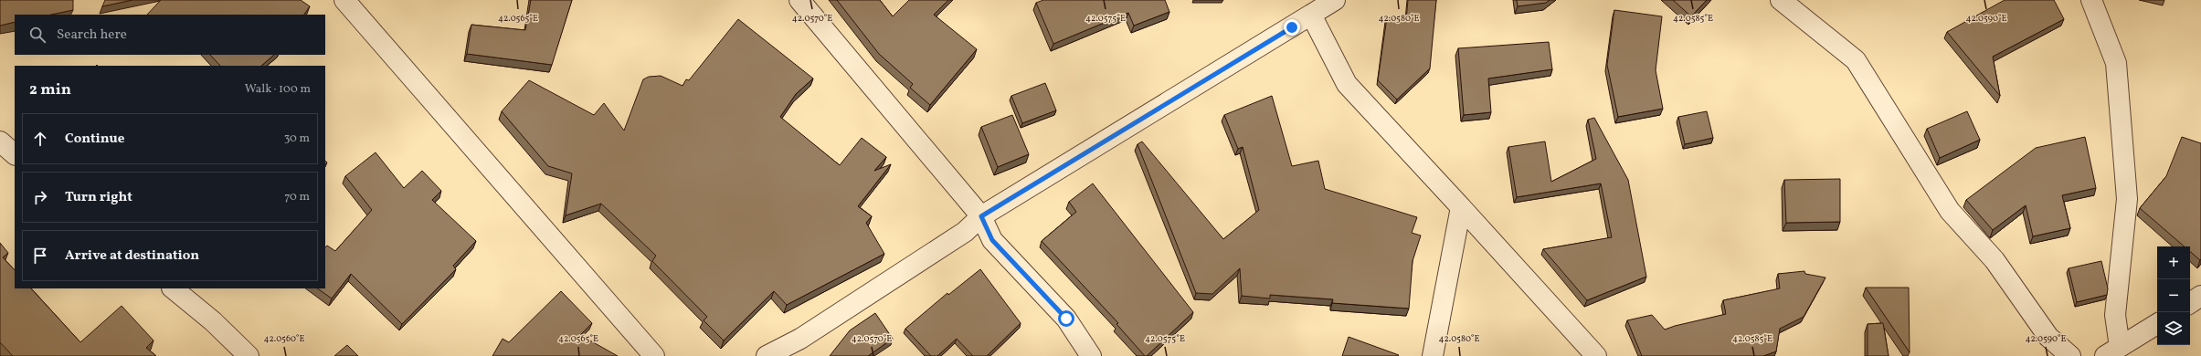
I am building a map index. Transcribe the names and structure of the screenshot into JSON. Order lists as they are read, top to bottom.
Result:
{
  "page": {
    "search": "Search here",
    "heading": ["2 min", "Walk · 100 m"],
    "list": [
      ["Continue", "30 m"],
      ["Turn right", "70 m"],
      "Arrive at destination"
    ],
    "map_buttons": ["+", "−"]
  },
  "coordinates": [
    "42.0565°E",
    "42.0570°E",
    "42.0575°E",
    "42.0580°E",
    "42.0585°E",
    "42.0590°E",
    "42.0560°E"
  ]
}
